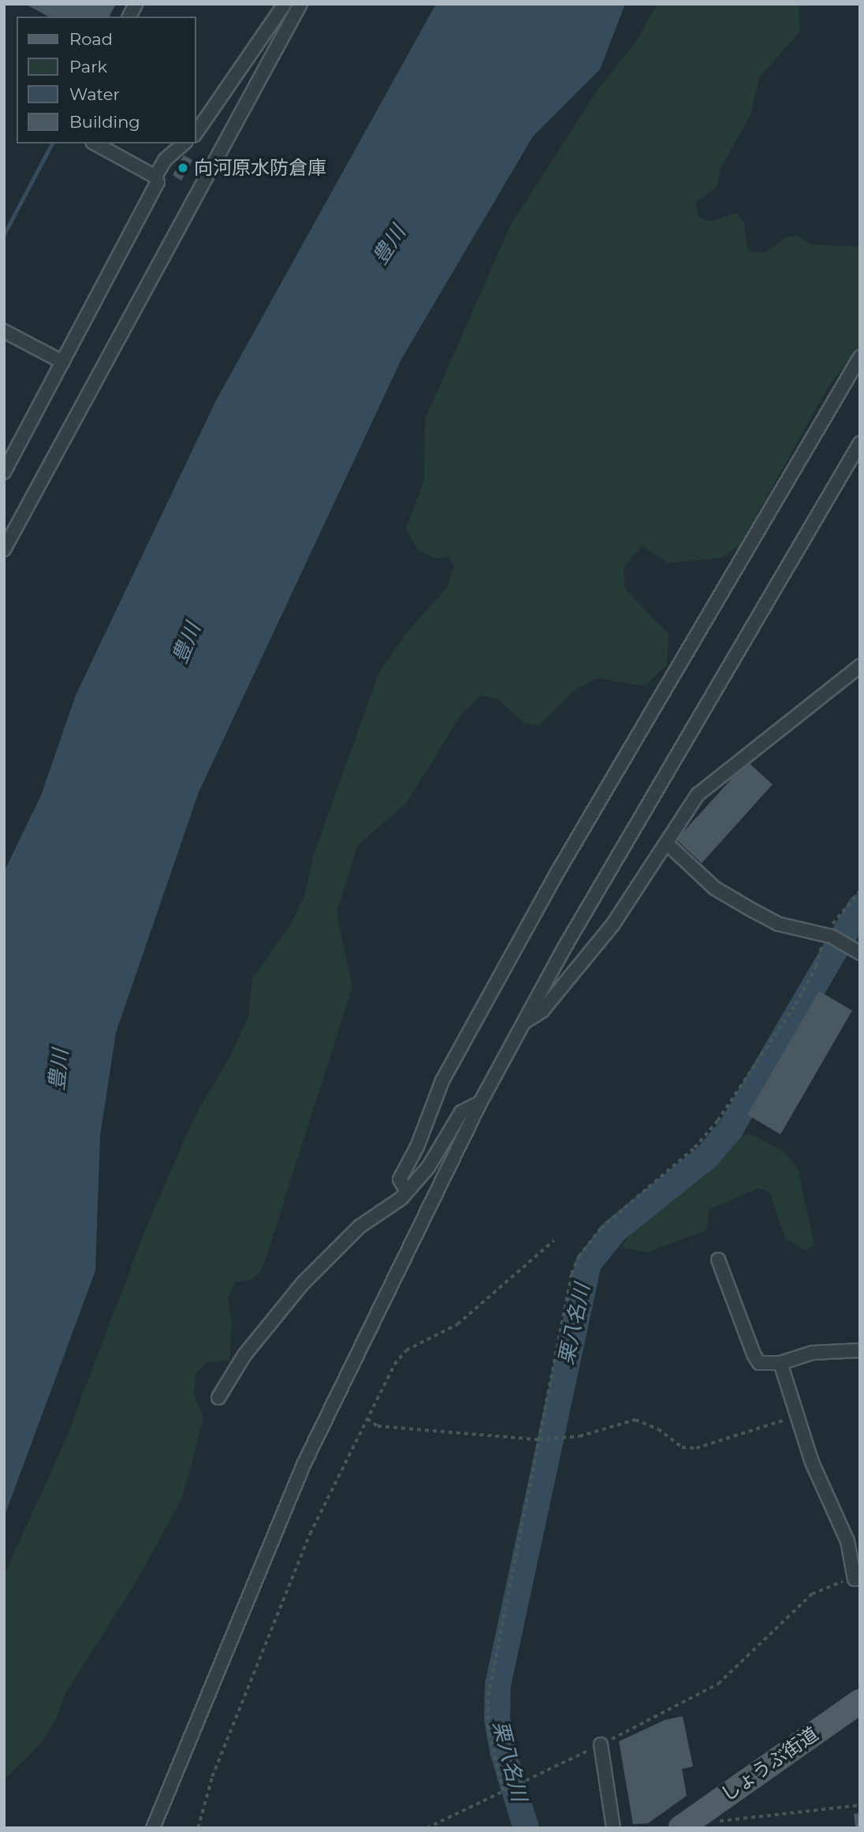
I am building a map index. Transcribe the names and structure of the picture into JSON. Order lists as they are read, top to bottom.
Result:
{
  "streets": {
    "main road": ["しょうぶ街道"]
  },
  "water": ["豊川", "栗八名川"],
  "places": ["向河原水防倉庫"],
  "legend": [
    "Road",
    "Park",
    "Water",
    "Building"
  ]
}
